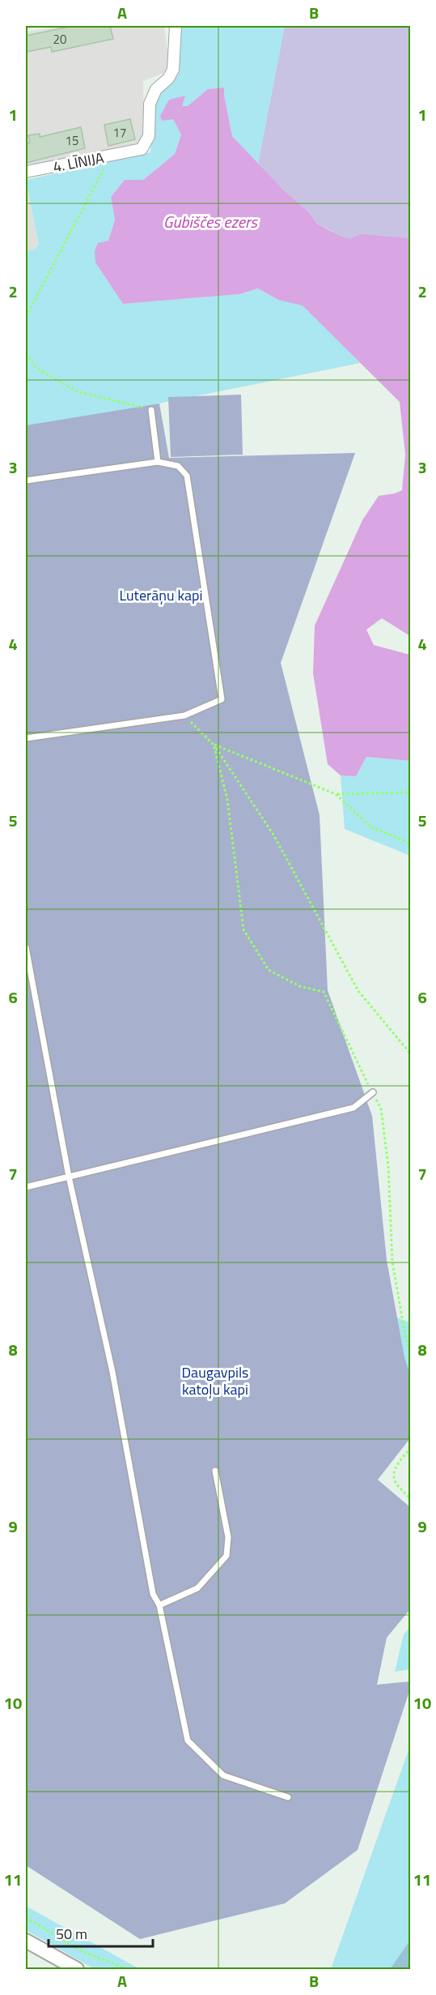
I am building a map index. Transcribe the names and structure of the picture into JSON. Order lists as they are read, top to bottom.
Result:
{
  "streets": {
    "street": ["4. LĪNIJA"]
  },
  "water": ["Gubiščes ezers"],
  "parks": ["Luterāņu kapi", "Daugavpils katoļu kapi"],
  "house_numbers": ["20", "17", "15"],
  "scale_bar": "50 m",
  "grid": {
    "columns": ["A", "B"],
    "rows": [
      "1",
      "2",
      "3",
      "4",
      "5",
      "6",
      "7",
      "8",
      "9",
      "10",
      "11"
    ]
  }
}
